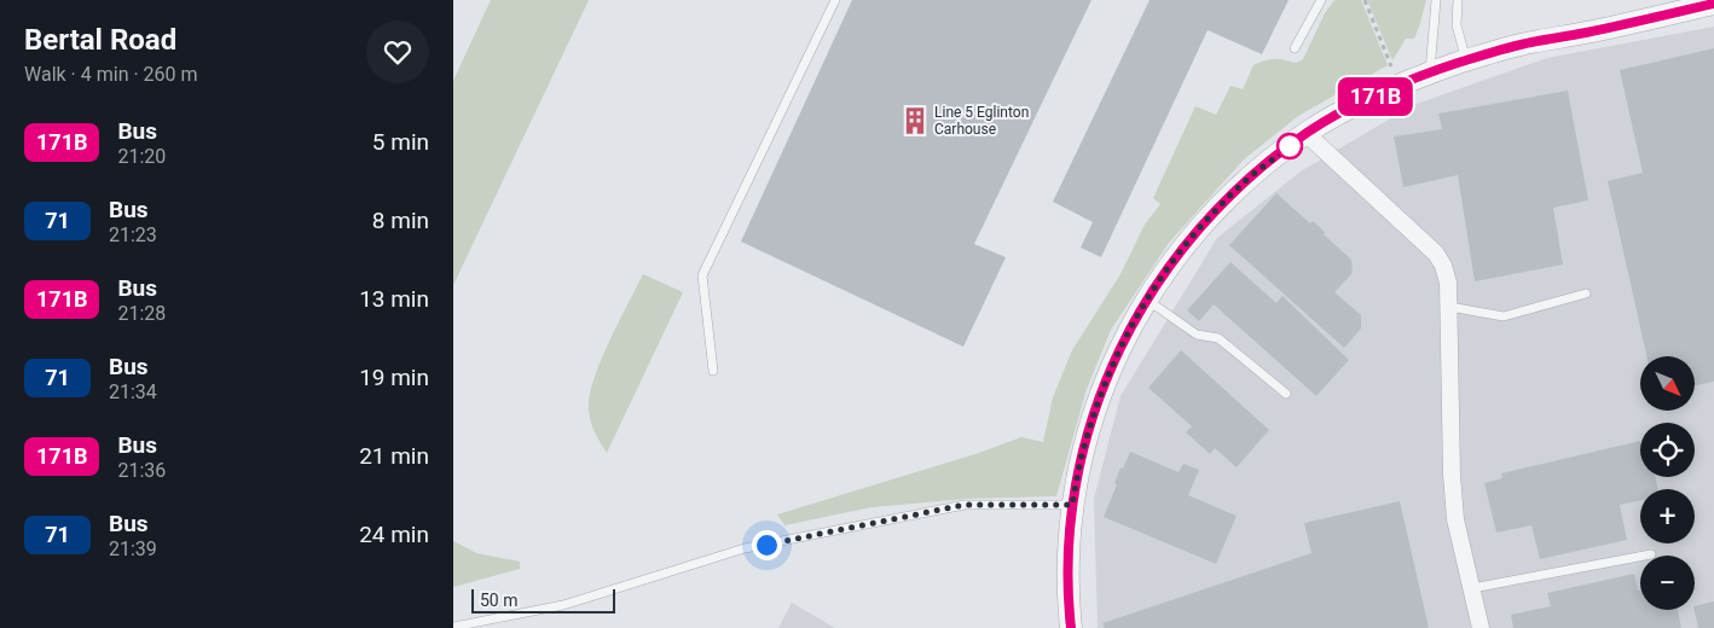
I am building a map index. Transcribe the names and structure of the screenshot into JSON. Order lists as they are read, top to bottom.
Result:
{
  "places": {
    "building": ["Line 5 Eglinton Carhouse"]
  },
  "lines": ["bus line 171B"],
  "scale_bar": "50 m",
  "north": "bottom right",
  "page": {
    "heading": ["Bertal Road", "Walk · 4 min · 260 m"],
    "on_map": "171B",
    "list": [
      {
        "mark": "171B",
        "name": "Bus",
        "note": "21:20",
        "value": "5 min"
      },
      {
        "mark": "71",
        "name": "Bus",
        "note": "21:23",
        "value": "8 min"
      },
      {
        "mark": "171B",
        "name": "Bus",
        "note": "21:28",
        "value": "13 min"
      },
      {
        "mark": "71",
        "name": "Bus",
        "note": "21:34",
        "value": "19 min"
      },
      {
        "mark": "171B",
        "name": "Bus",
        "note": "21:36",
        "value": "21 min"
      },
      {
        "mark": "71",
        "name": "Bus",
        "note": "21:39",
        "value": "24 min"
      }
    ],
    "map_buttons": ["+", "−"],
    "scale": "50 m"
  }
}
